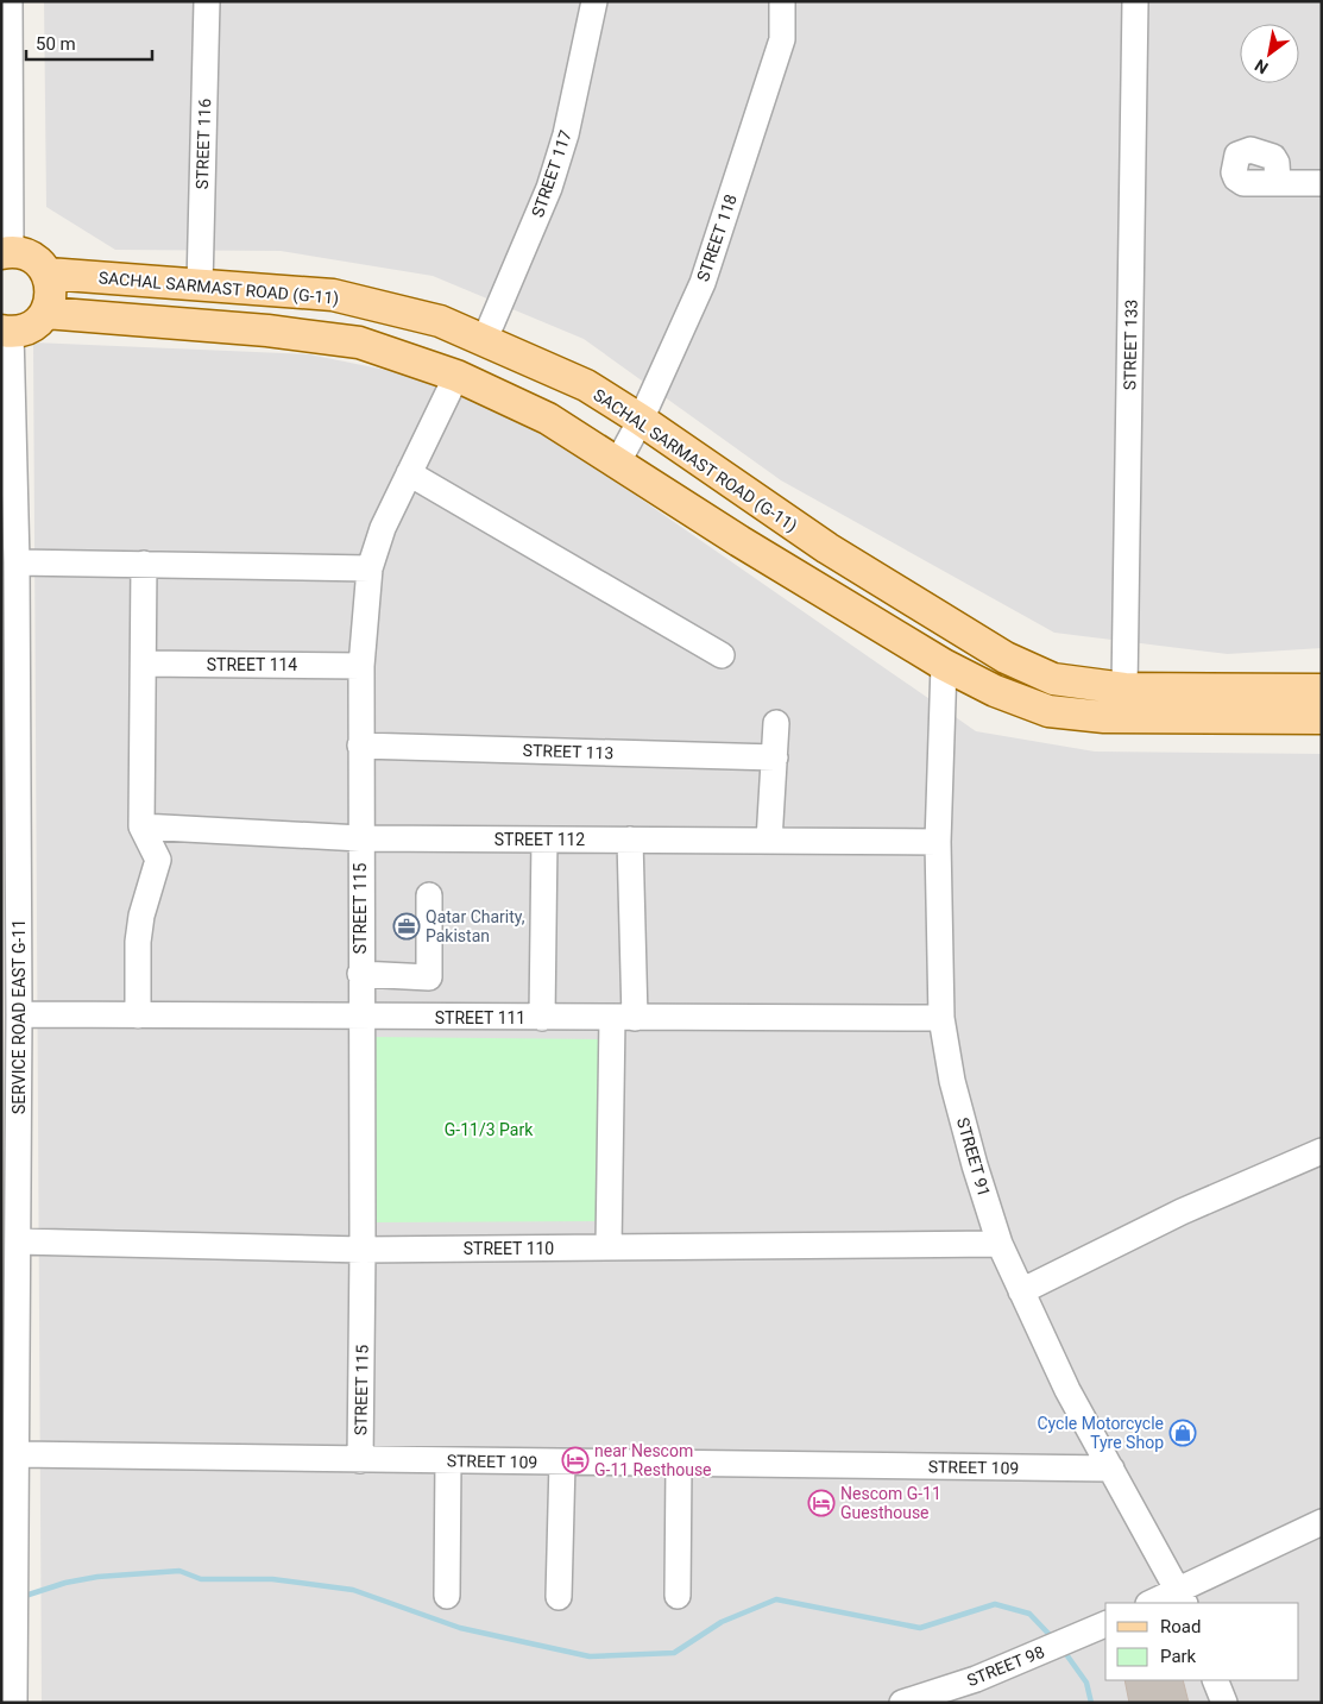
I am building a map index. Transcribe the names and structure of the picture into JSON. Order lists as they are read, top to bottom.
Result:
{
  "streets": {
    "main road": ["SACHAL SARMAST ROAD (G-11)"],
    "street": [
      "STREET 116",
      "STREET 117",
      "STREET 118",
      "STREET 133",
      "STREET 114",
      "STREET 113",
      "STREET 112",
      "STREET 115",
      "SERVICE ROAD EAST G-11",
      "STREET 111",
      "STREET 91",
      "STREET 110",
      "STREET 109",
      "STREET 98"
    ]
  },
  "crossings": [
    ["STREET 116", "SACHAL SARMAST ROAD (G-11)"],
    ["STREET 117", "SACHAL SARMAST ROAD (G-11)"],
    ["STREET 118", "SACHAL SARMAST ROAD (G-11)"],
    ["SACHAL SARMAST ROAD (G-11)", "STREET 133"],
    ["STREET 114", "STREET 115"],
    ["STREET 113", "STREET 115"],
    ["STREET 112", "STREET 115"],
    ["STREET 112", "STREET 91"],
    ["STREET 115", "STREET 111"],
    ["STREET 115", "STREET 110"],
    ["STREET 115", "STREET 109"],
    ["SERVICE ROAD EAST G-11", "STREET 111"],
    ["SERVICE ROAD EAST G-11", "STREET 110"],
    ["SERVICE ROAD EAST G-11", "STREET 109"],
    ["STREET 111", "STREET 91"],
    ["STREET 91", "STREET 110"],
    ["STREET 91", "STREET 109"]
  ],
  "parks": ["G-11/3 Park"],
  "places": {
    "office": ["Qatar Charity, Pakistan"],
    "shop": ["Cycle Motorcycle Tyre Shop"],
    "hotel": ["near Nescom G-11 Resthouse", "Nescom G-11 Guesthouse"]
  },
  "legend": ["Road", "Park"],
  "scale_bar": "50 m",
  "north": "bottom left"
}
